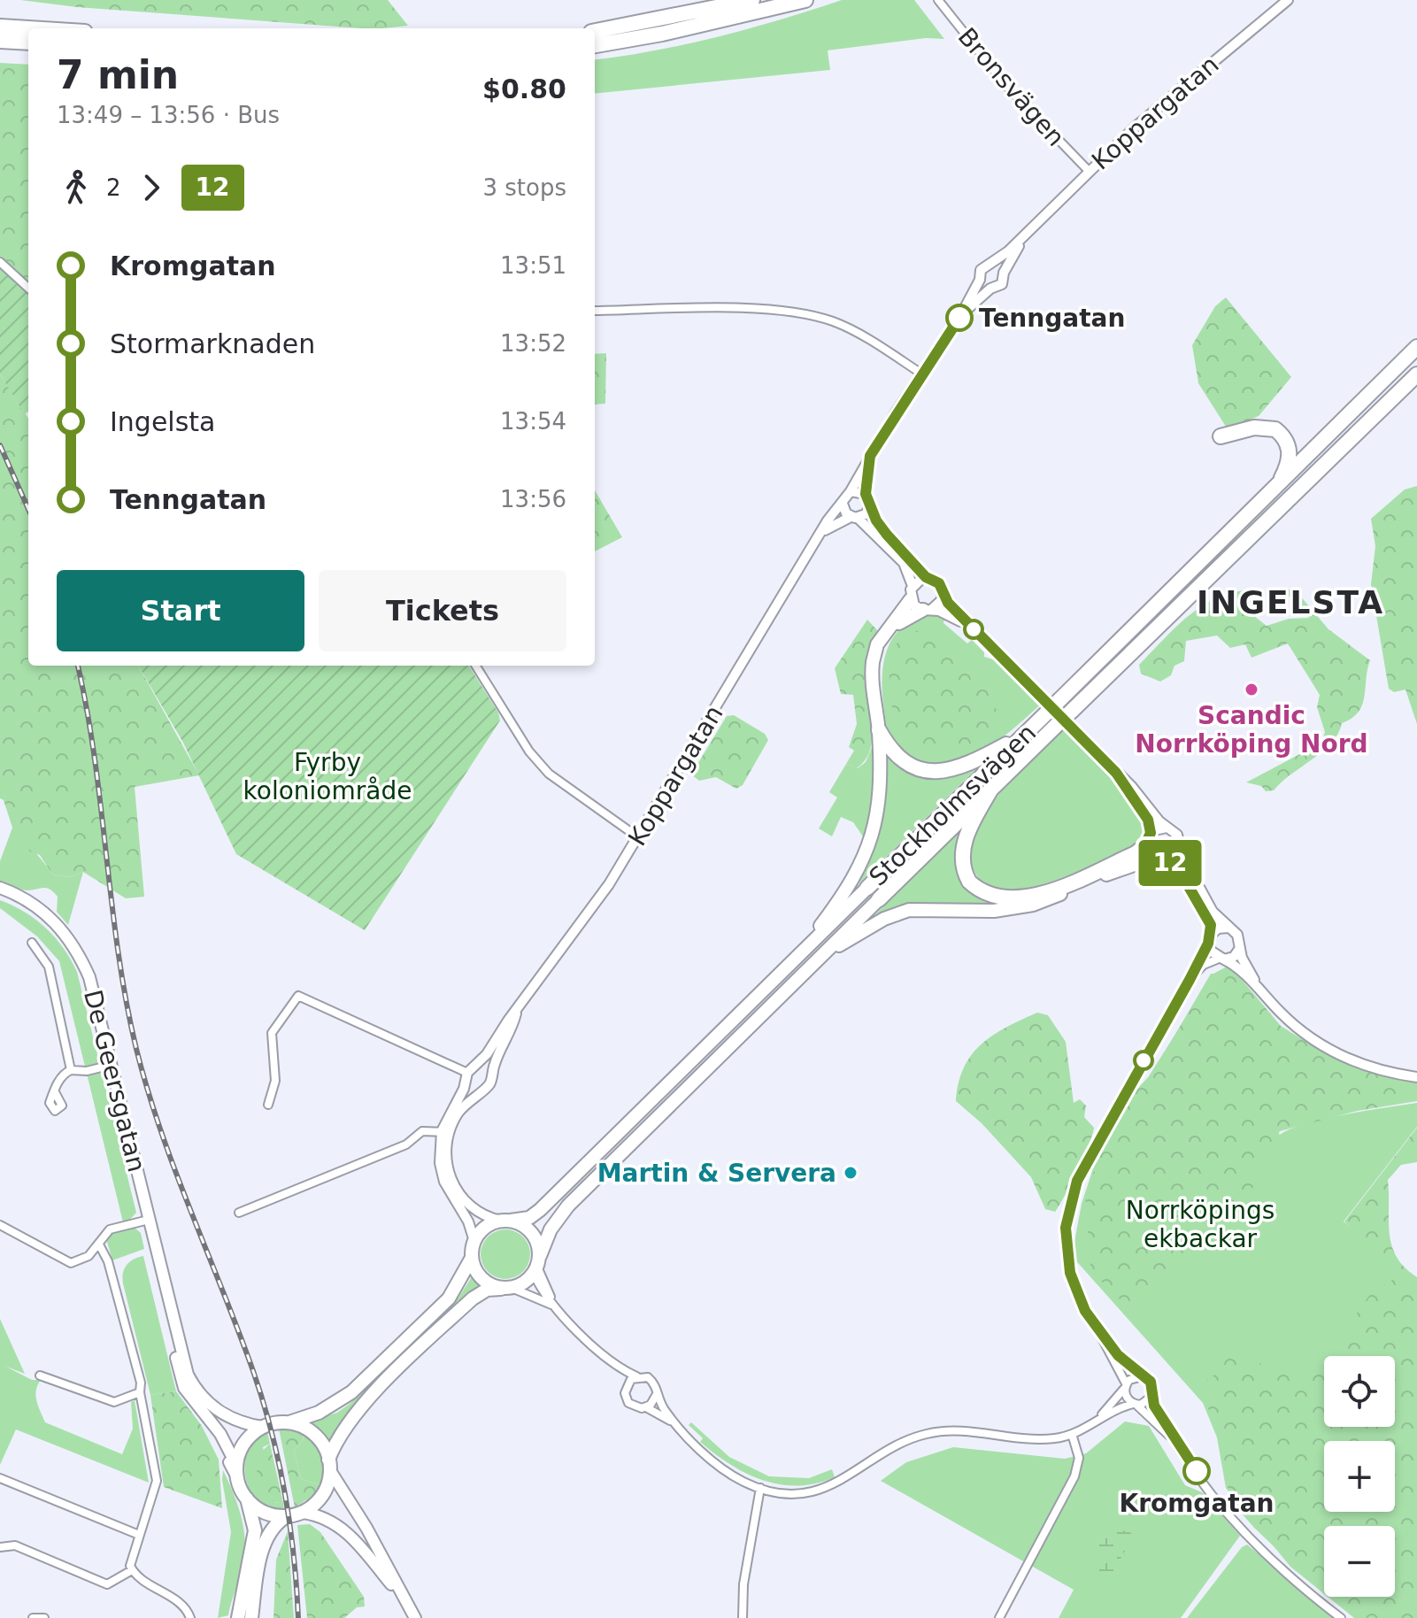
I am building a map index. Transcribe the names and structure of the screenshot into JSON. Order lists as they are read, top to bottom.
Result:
{
  "streets": {
    "highway": ["Stockholmsvägen"],
    "main road": ["De Geersgatan"],
    "street": ["Bronsvägen", "Koppargatan"]
  },
  "crossings": [
    ["Bronsvägen", "Koppargatan"]
  ],
  "districts": ["INGELSTA"],
  "parks": ["Fyrby koloniområde", "Norrköpings ekbackar"],
  "places": [
    "Tenngatan",
    "Scandic Norrköping Nord",
    "Martin & Servera",
    "Kromgatan"
  ],
  "lines": ["bus line 12"],
  "page": {
    "on_map": "12",
    "heading": ["7 min", "13:49 – 13:56 · Bus", "$0.80"],
    "legs": ["2", "12", "3 stops"],
    "list": [
      {
        "name": "Kromgatan",
        "value": "13:51"
      },
      {
        "name": "Stormarknaden",
        "value": "13:52"
      },
      {
        "name": "Ingelsta",
        "value": "13:54"
      },
      {
        "name": "Tenngatan",
        "value": "13:56"
      }
    ],
    "buttons": ["Start", "Tickets"],
    "map_buttons": ["+", "−"]
  }
}
